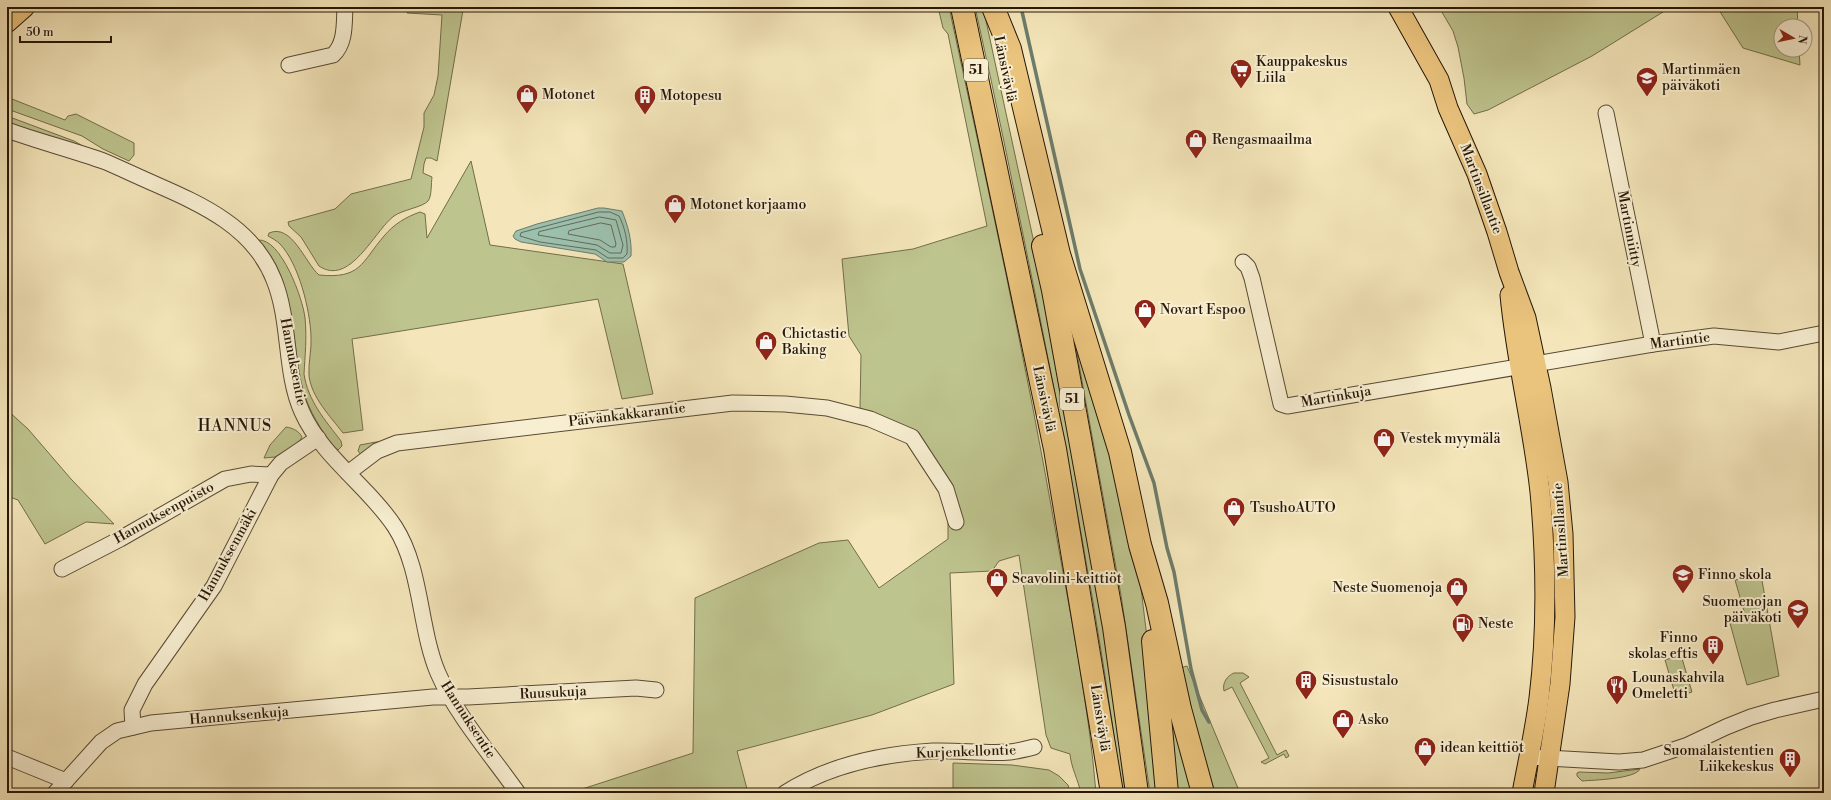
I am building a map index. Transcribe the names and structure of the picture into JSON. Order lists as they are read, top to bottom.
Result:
{
  "streets": {
    "highway": ["Länsiväylä", "51"],
    "main road": ["Martinsillantie"],
    "street": [
      "Martinniitty",
      "Martintie",
      "Hannuksentie",
      "Martinkuja",
      "Päivänkakkarantie",
      "Hannuksenpuisto",
      "Hannuksenmäki",
      "Ruusukuja",
      "Hannuksenkuja",
      "Kurjenkellontie"
    ]
  },
  "crossings": [
    ["Martinsillantie", "Martintie"],
    ["Martinsillantie", "Martinkuja"],
    ["Martinniitty", "Martintie"],
    ["Martintie", "Martinkuja"],
    ["Hannuksentie", "Päivänkakkarantie"],
    ["Hannuksentie", "Hannuksenmäki"],
    ["Hannuksentie", "Ruusukuja"],
    ["Hannuksentie", "Hannuksenkuja"],
    ["Hannuksenpuisto", "Hannuksenmäki"],
    ["Hannuksenmäki", "Hannuksenkuja"],
    ["Ruusukuja", "Hannuksenkuja"]
  ],
  "districts": ["HANNUS"],
  "places": {
    "supermarket": ["Kauppakeskus Liila"],
    "school or university": ["Martinmäen päiväkoti", "Finno skola", "Suomenojan päiväkoti"],
    "shop": [
      "Motonet",
      "Rengasmaailma",
      "Motonet korjaamo",
      "Novart Espoo",
      "Chictastic Baking",
      "Vestek myymälä",
      "TsushoAUTO",
      "Scavolini-keittiöt",
      "Neste Suomenoja",
      "Asko",
      "idean keittiöt"
    ],
    "building": [
      "Motopesu",
      "Finno skolas eftis",
      "Sisustustalo",
      "Suomalaistentien Liikekeskus"
    ],
    "fuel station": ["Neste"],
    "restaurant": ["Lounaskahvila Omeletti"]
  },
  "scale_bar": "50 m",
  "north": "right"
}
